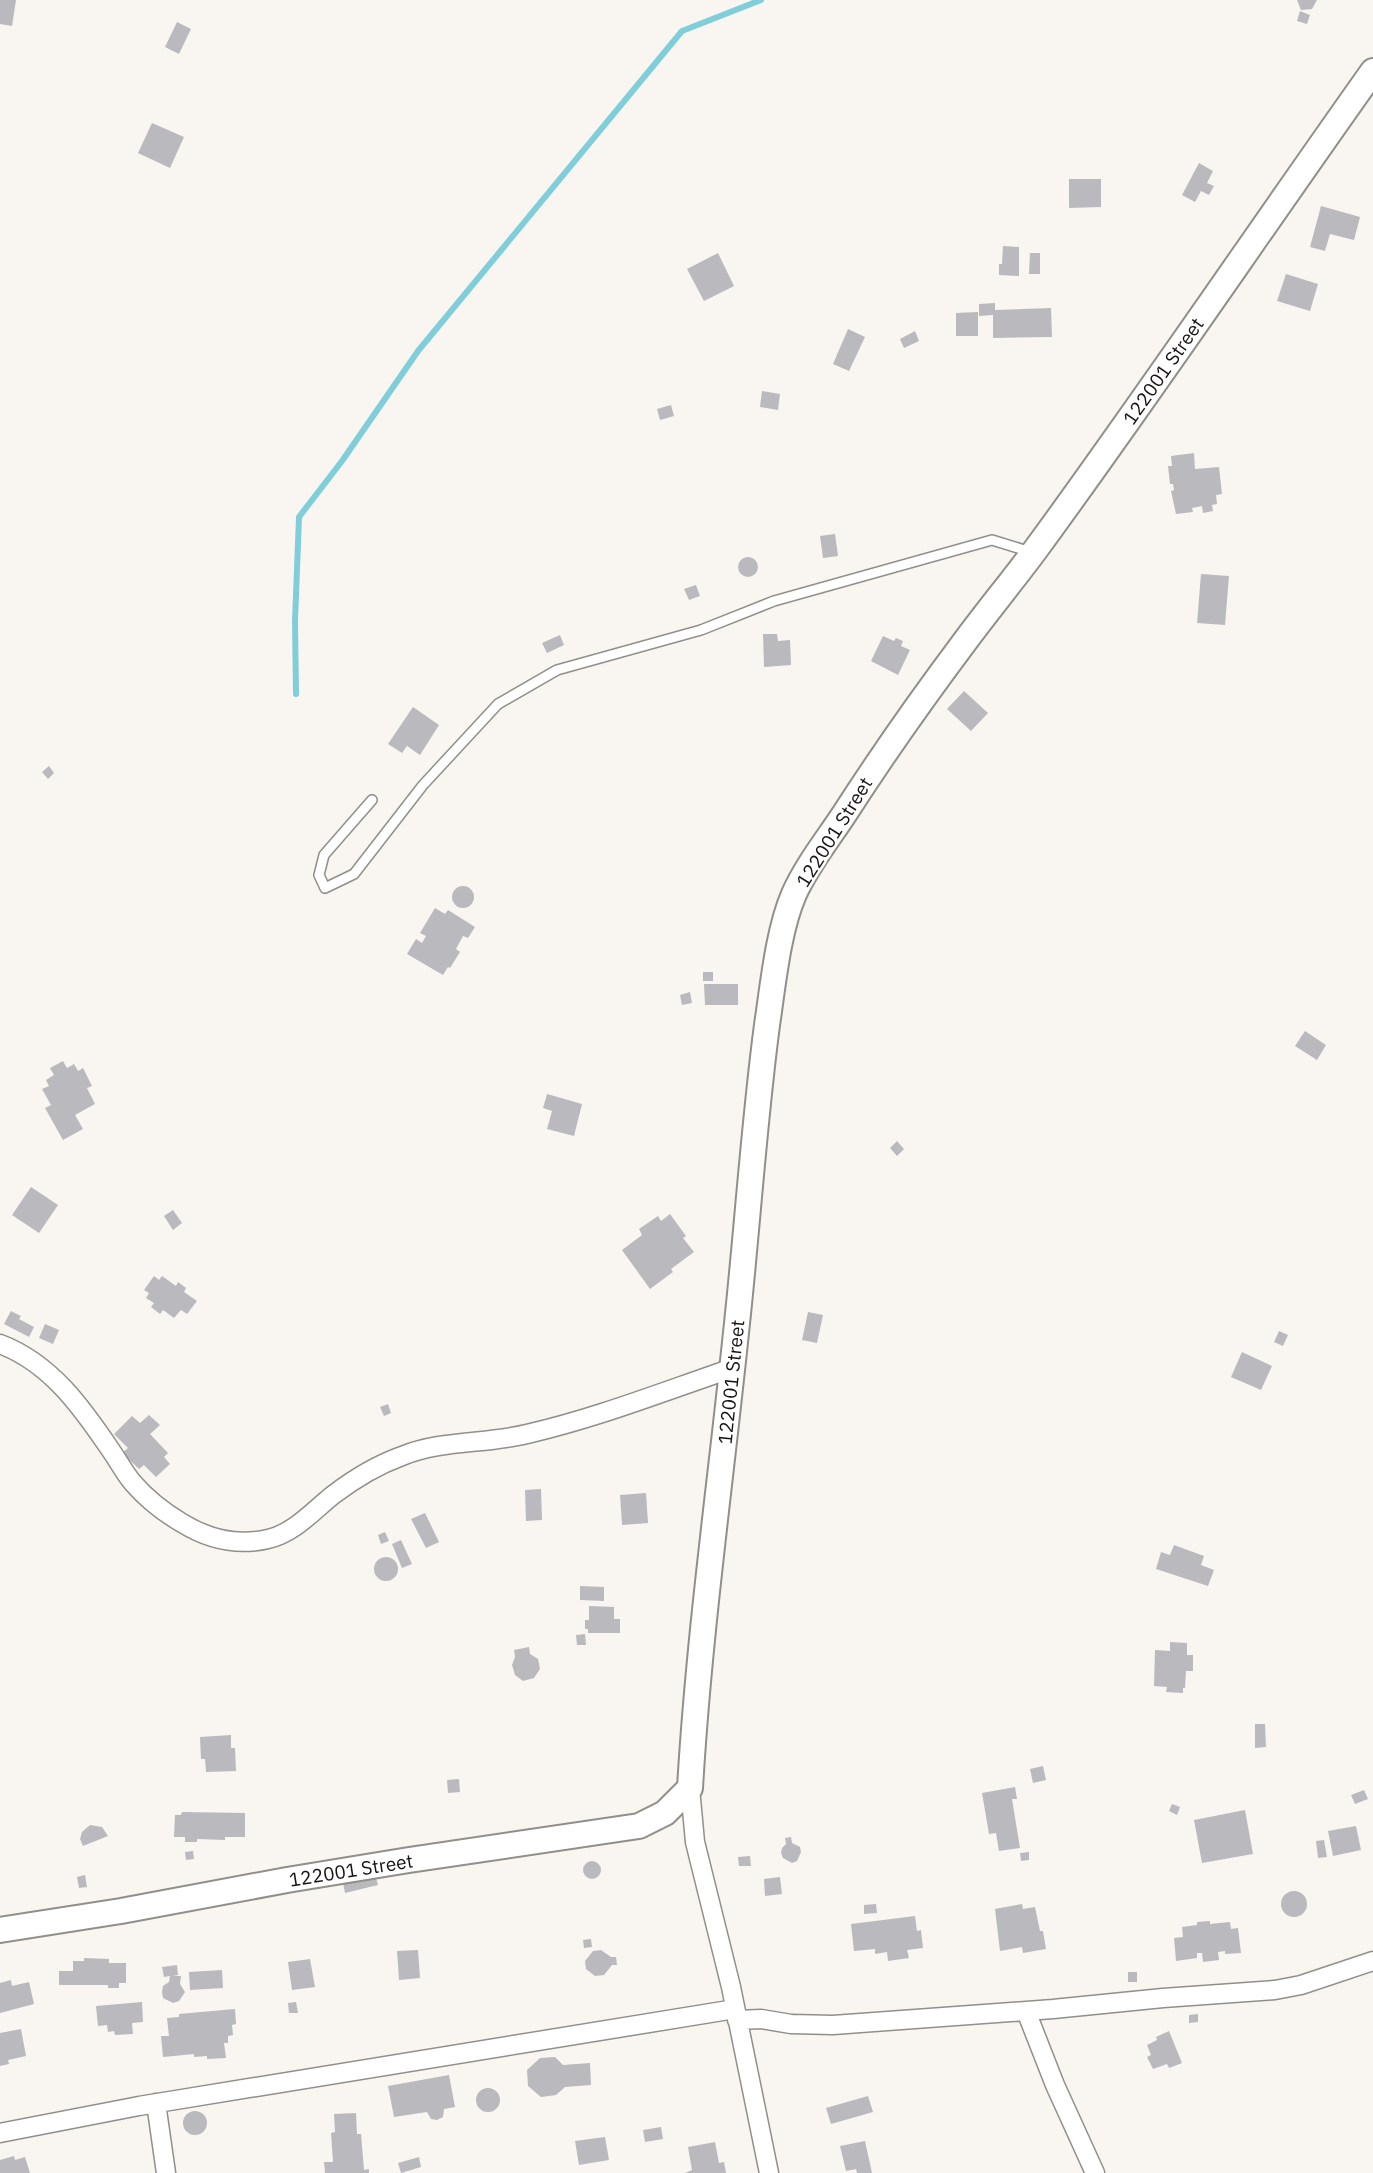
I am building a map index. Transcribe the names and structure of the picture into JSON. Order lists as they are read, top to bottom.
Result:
{
  "streets": {
    "street": ["122001 Street"]
  }
}
